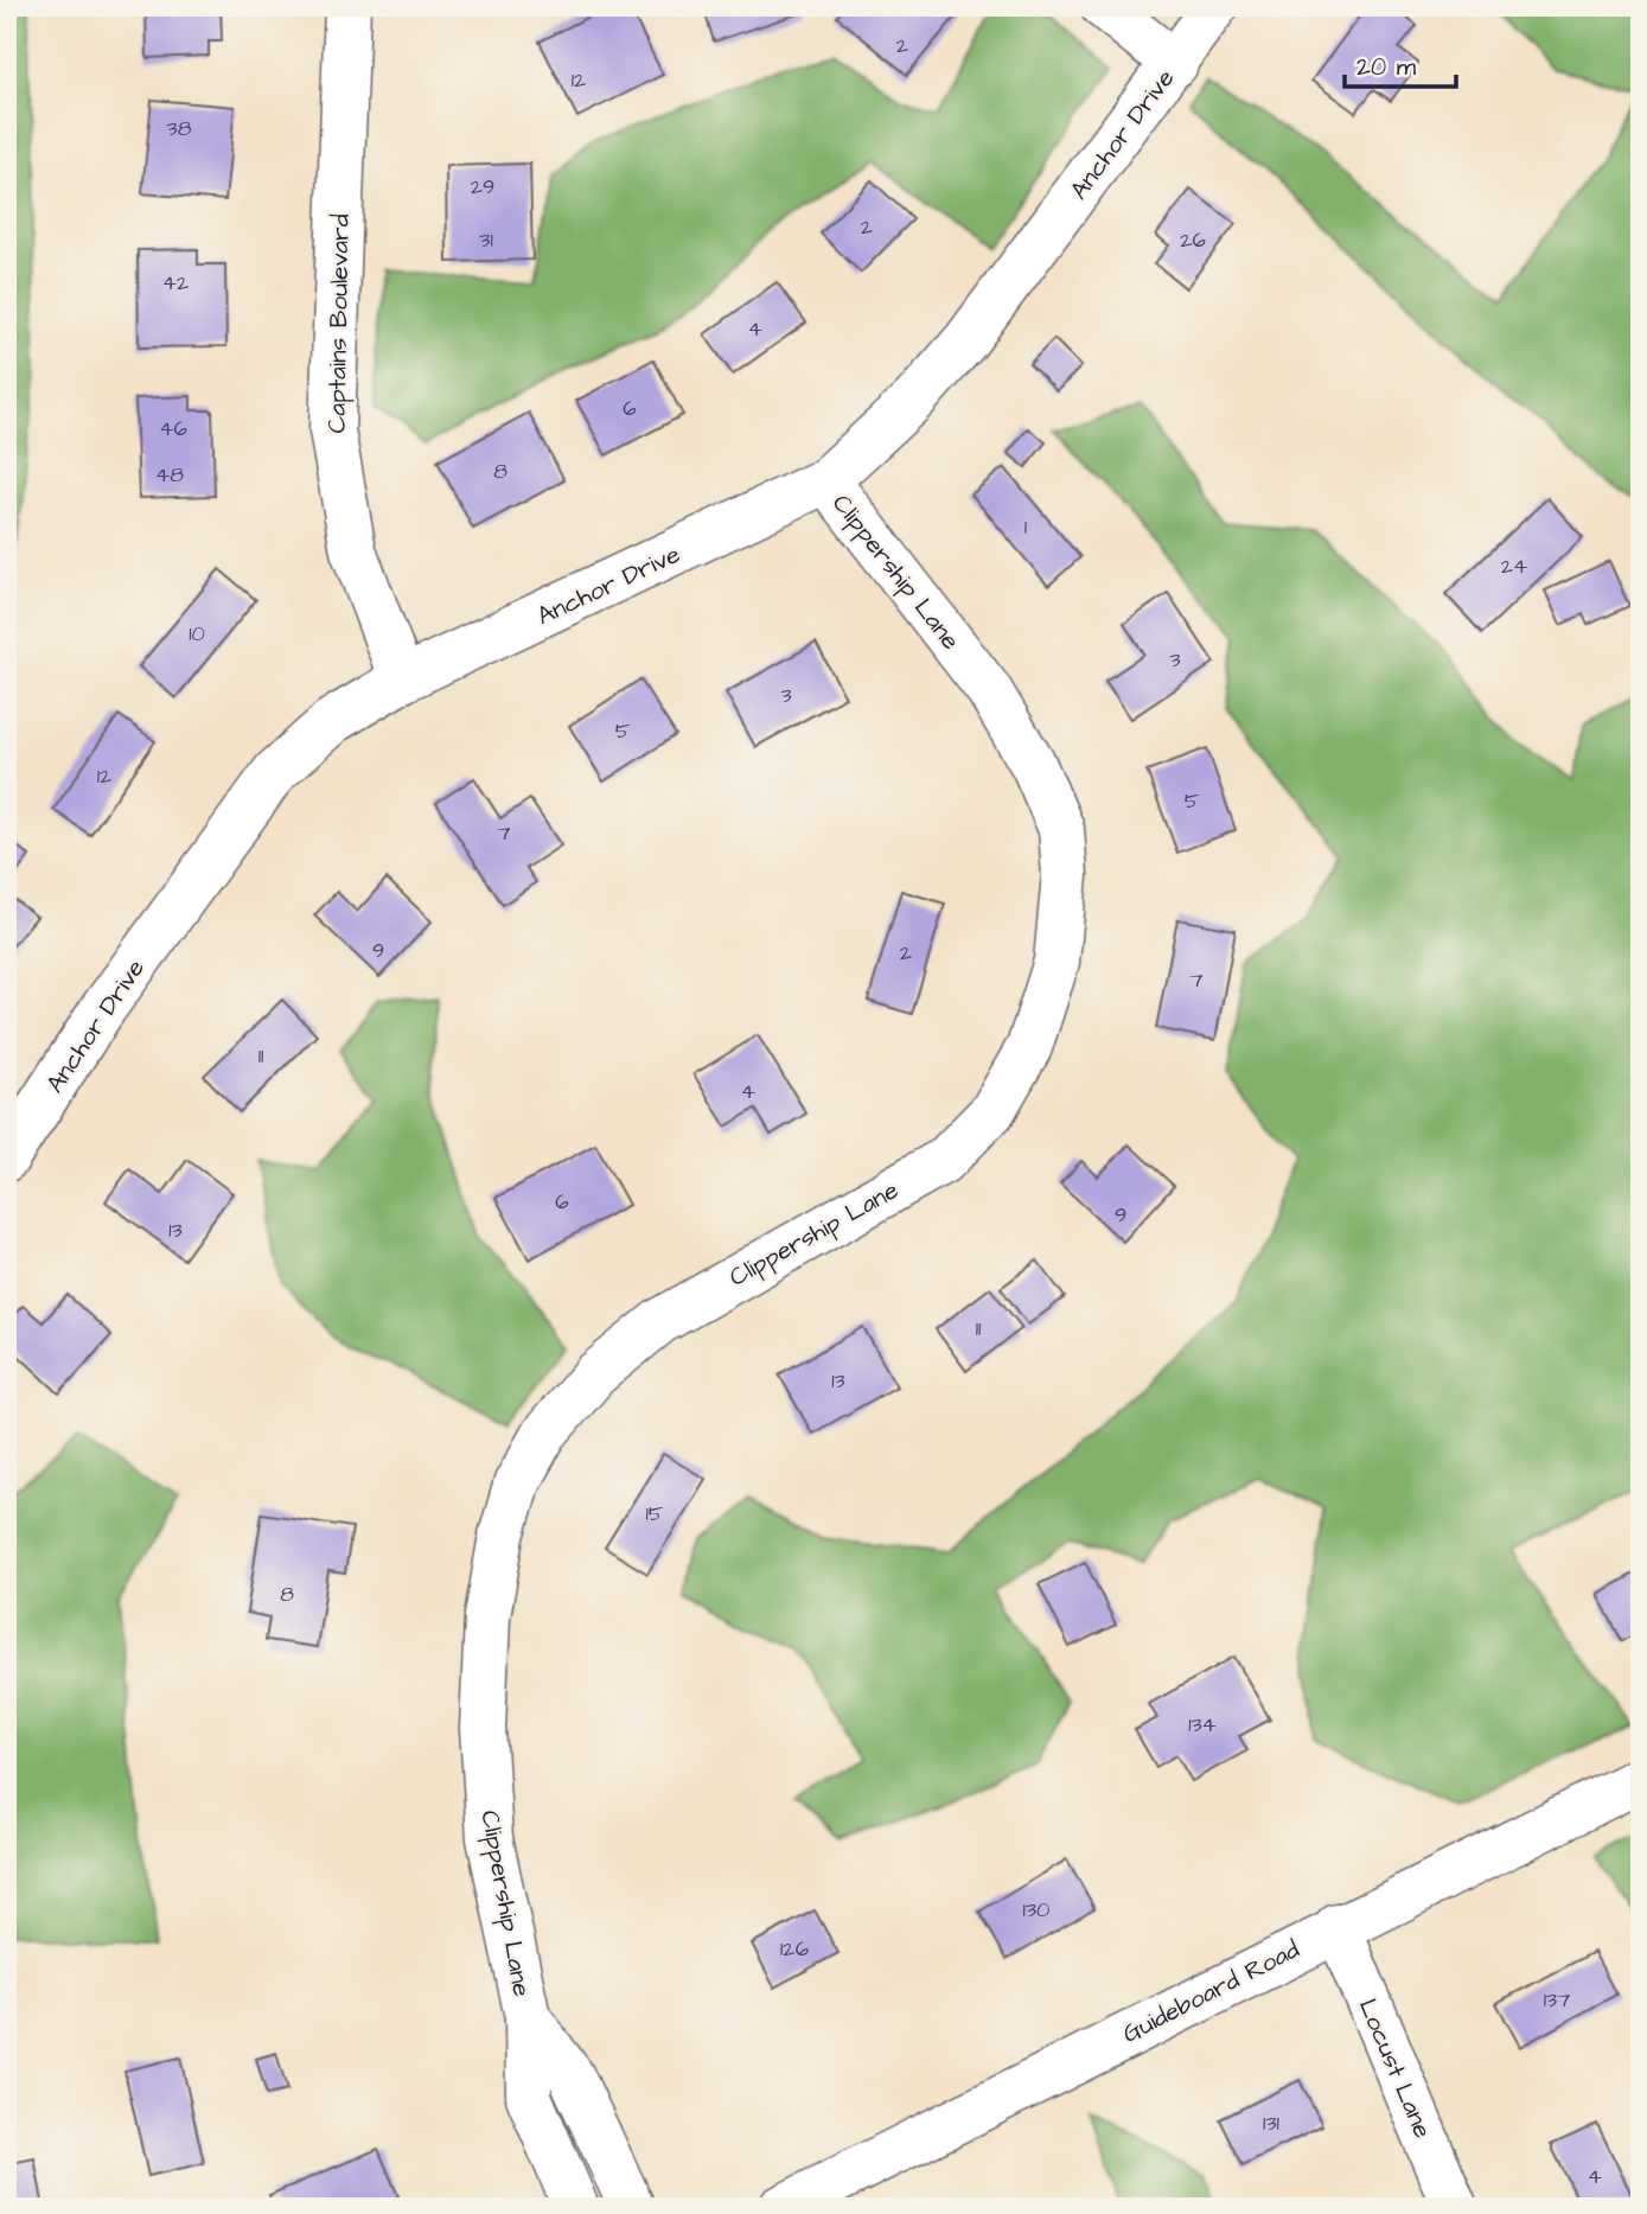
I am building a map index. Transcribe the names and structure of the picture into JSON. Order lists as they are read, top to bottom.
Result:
{
  "streets": {
    "street": [
      "Anchor Drive",
      "Captains Boulevard",
      "Clippership Lane",
      "Guideboard Road",
      "Locust Lane"
    ]
  },
  "crossings": [
    ["Anchor Drive", "Captains Boulevard"],
    ["Anchor Drive", "Clippership Lane"],
    ["Guideboard Road", "Locust Lane"]
  ],
  "house_numbers": [
    "2",
    "12",
    "38",
    "29",
    "2",
    "31",
    "26",
    "42",
    "4",
    "6",
    "46",
    "8",
    "48",
    "1",
    "24",
    "10",
    "3",
    "3",
    "5",
    "12",
    "5",
    "7",
    "9",
    "2",
    "7",
    "11",
    "4",
    "6",
    "9",
    "13",
    "11",
    "13",
    "15",
    "8",
    "134",
    "130",
    "126",
    "137",
    "131",
    "4"
  ],
  "scale_bar": "20 m"
}
